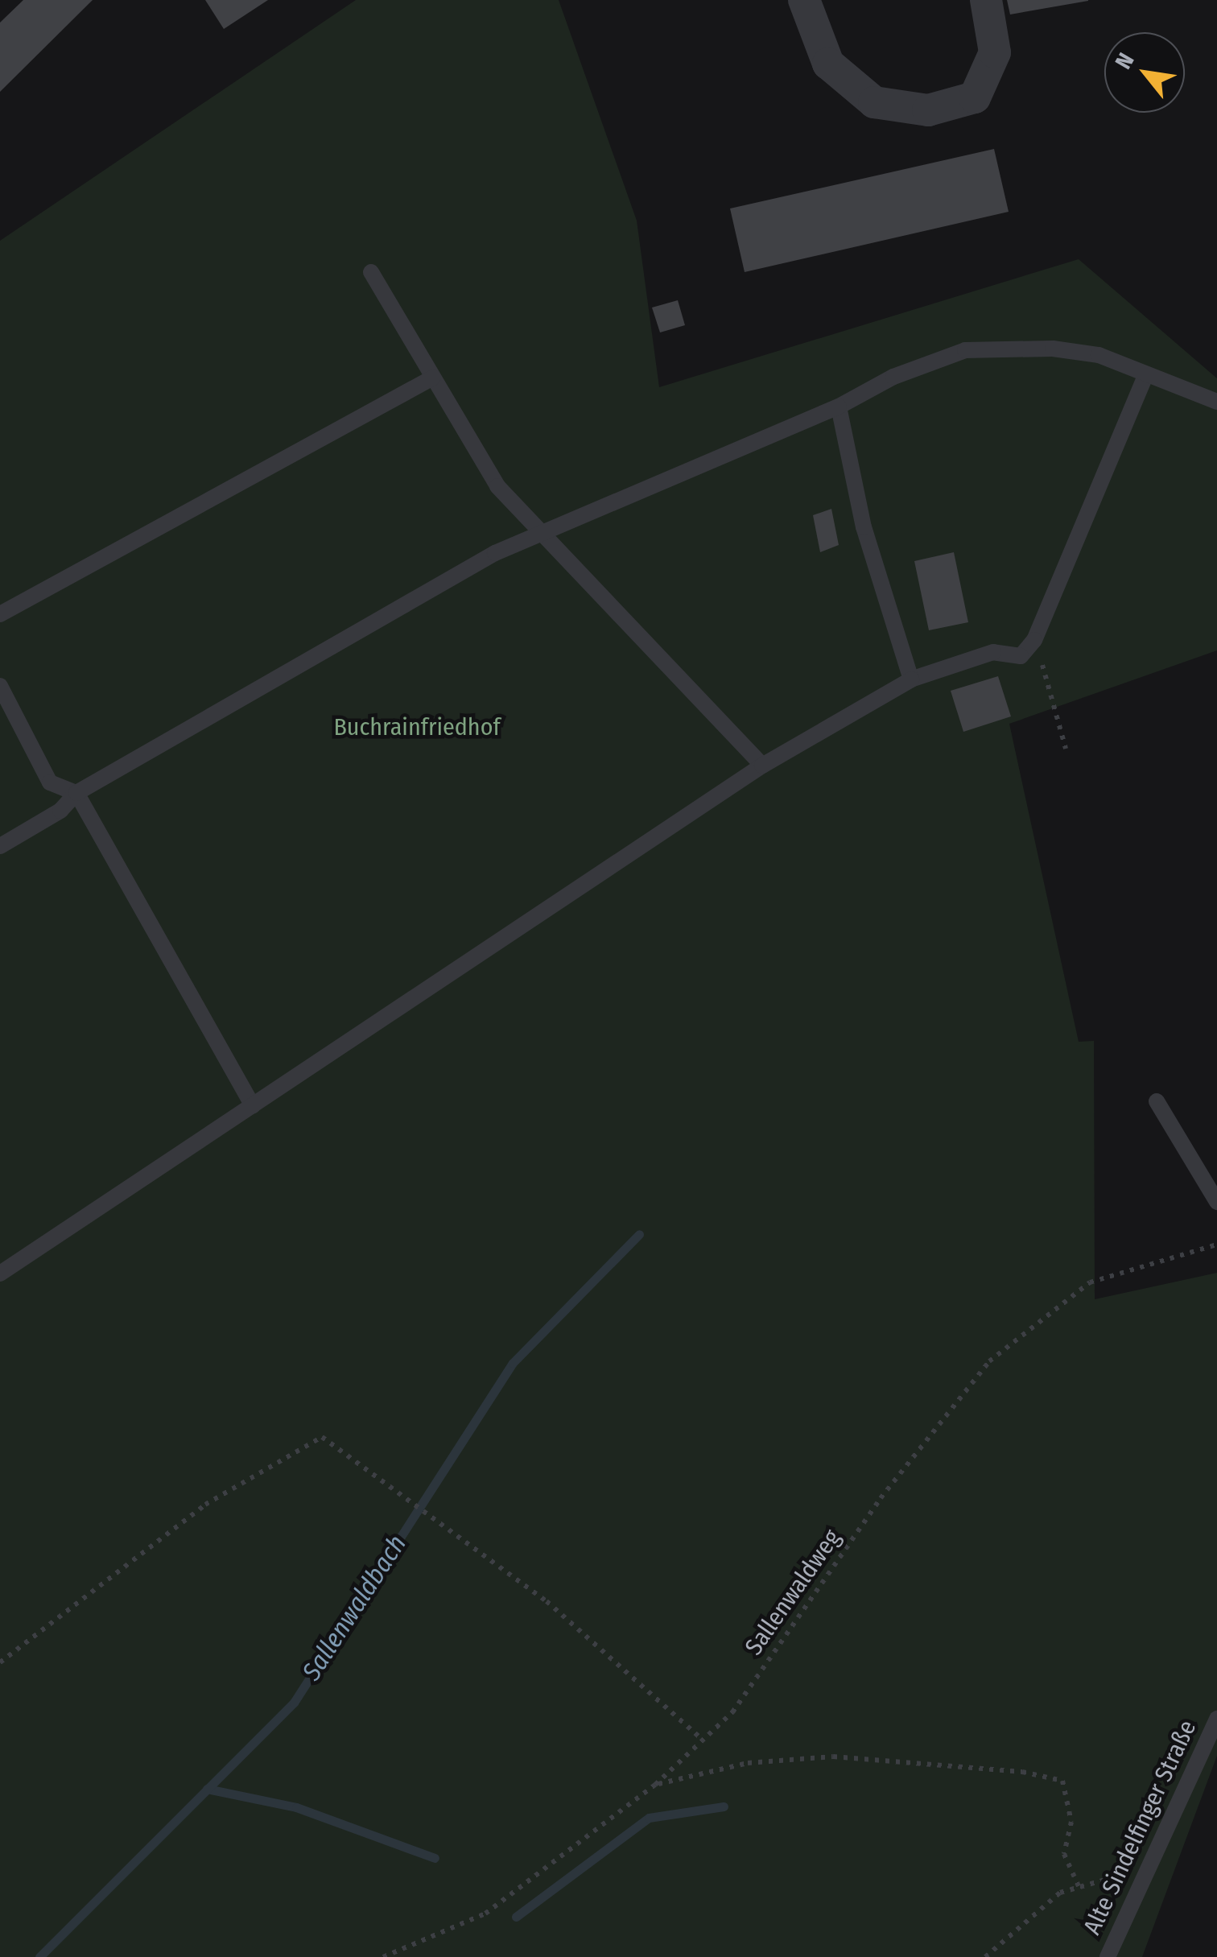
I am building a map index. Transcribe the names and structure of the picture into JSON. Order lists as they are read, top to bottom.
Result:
{
  "streets": {
    "lane": ["Alte Sindelfinger Straße"],
    "path": ["Sallenwaldweg"]
  },
  "water": ["Sallenwaldbach"],
  "parks": ["Buchrainfriedhof"],
  "north": "top left"
}
